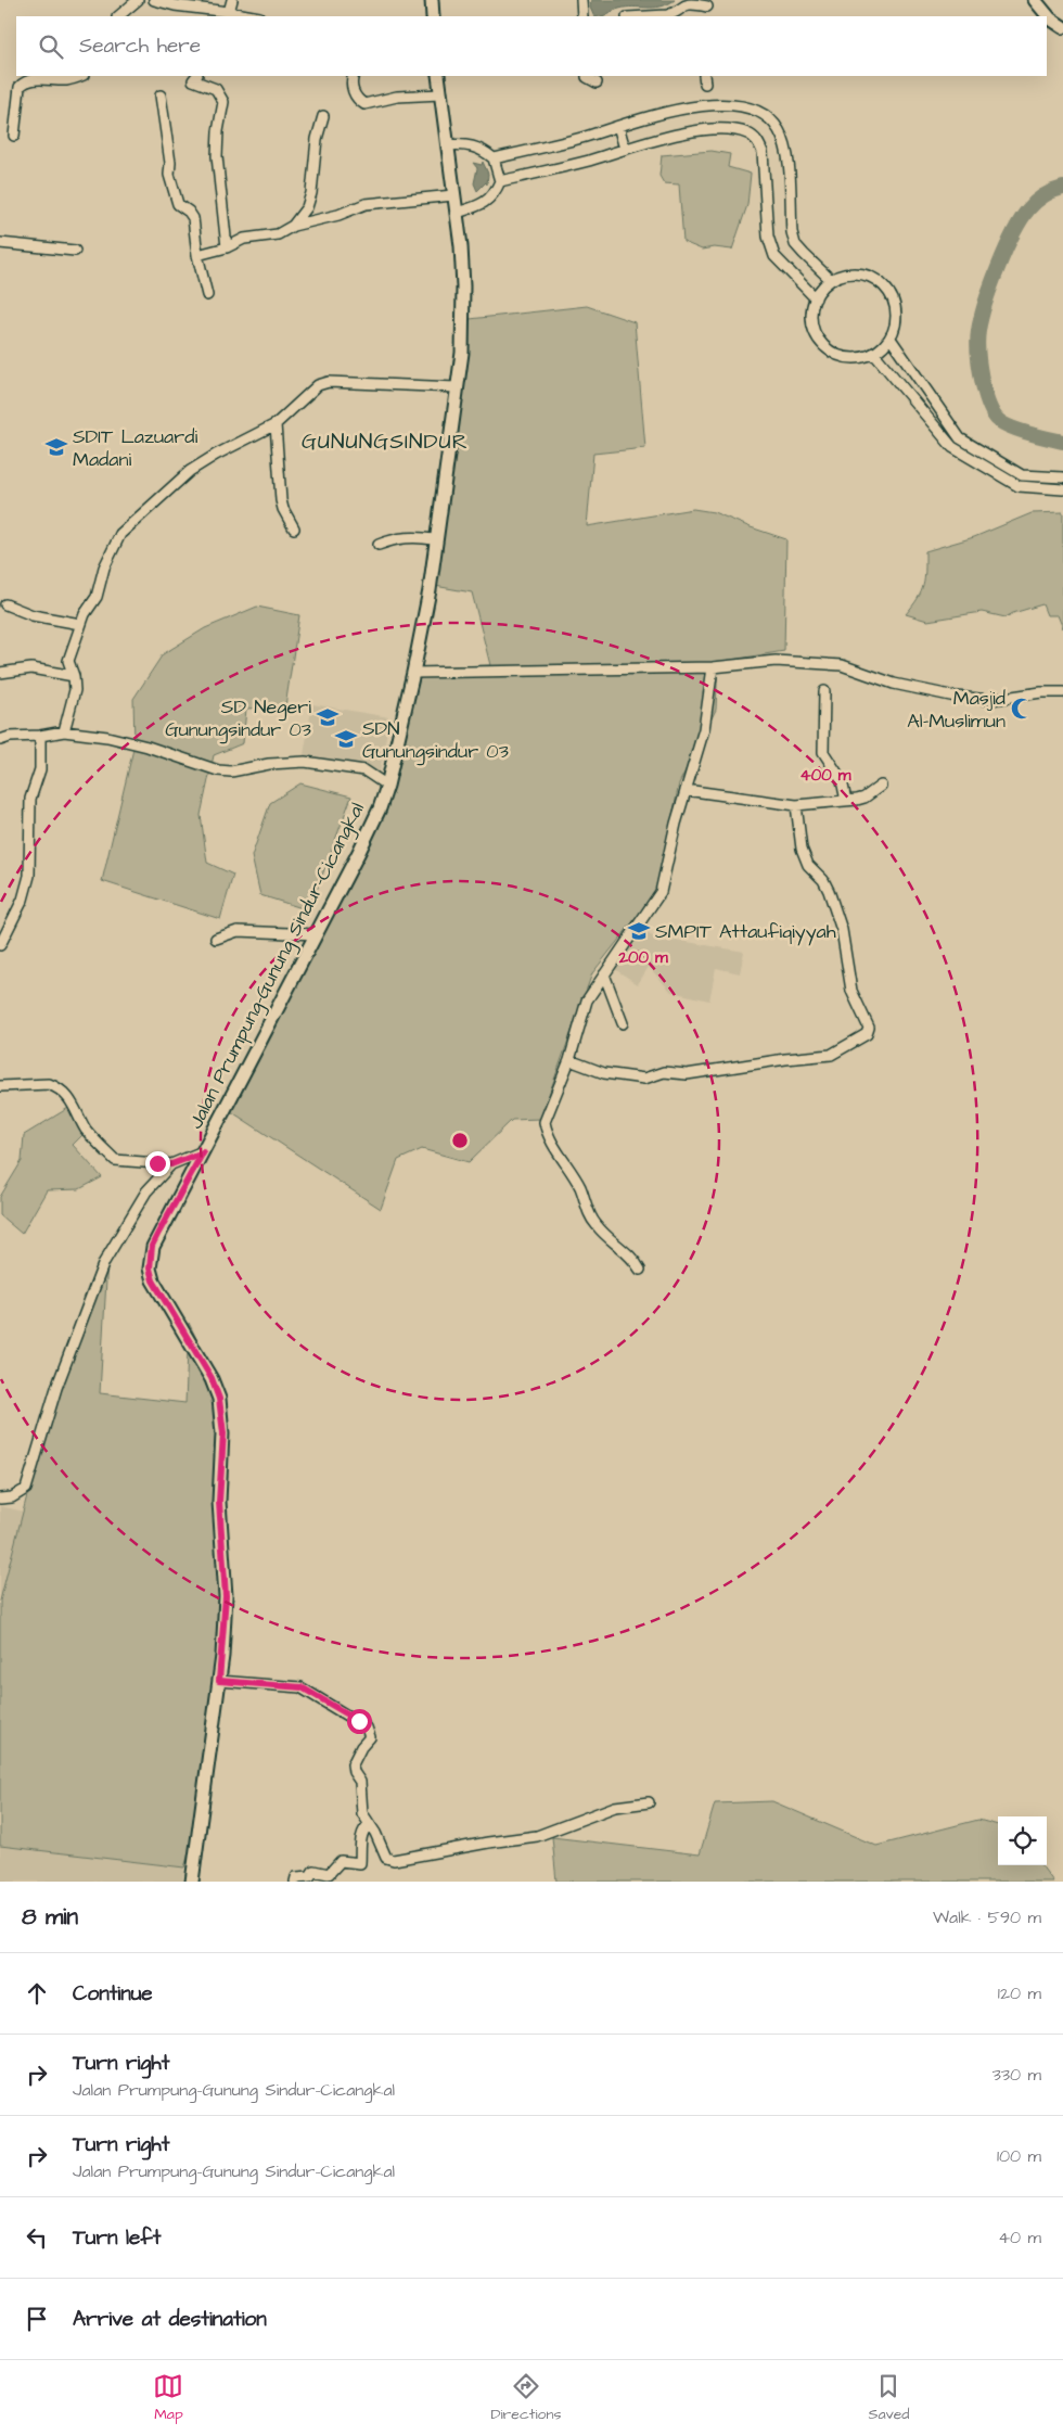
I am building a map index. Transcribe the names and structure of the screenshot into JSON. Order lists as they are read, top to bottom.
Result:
{
  "streets": {
    "main road": ["Jalan Prumpung–Gunung Sindur–Cicangkal"]
  },
  "districts": ["GUNUNGSINDUR"],
  "places": {
    "school or university": [
      "SDIT Lazuardi Madani",
      "SD Negeri Gunungsindur 03",
      "SDN Gunungsindur 03",
      "SMPIT Attaufiqiyyah"
    ],
    "mosque": ["Masjid Al-Muslimun"]
  },
  "page": {
    "search": "Search here",
    "heading": ["8 min", "Walk · 590 m"],
    "list": [
      ["Continue", "120 m"],
      ["Turn right", "Jalan Prumpung–Gunung Sindur–Cicangkal", "330 m"],
      ["Turn right", "Jalan Prumpung–Gunung Sindur–Cicangkal", "100 m"],
      ["Turn left", "40 m"],
      "Arrive at destination"
    ],
    "nav": ["Map", "Directions", "Saved"]
  },
  "rings": ["400 m", "200 m"]
}
